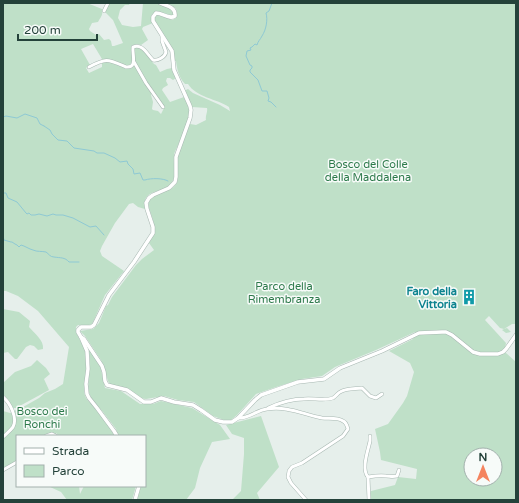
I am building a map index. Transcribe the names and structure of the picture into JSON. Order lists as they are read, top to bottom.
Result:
{
  "parks": ["Bosco del Colle della Maddalena", "Parco della Rimembranza", "Bosco dei Ronchi"],
  "places": {
    "building": ["Faro della Vittoria"]
  },
  "legend": ["Strada", "Parco"],
  "scale_bar": "200 m",
  "north": "top"
}
